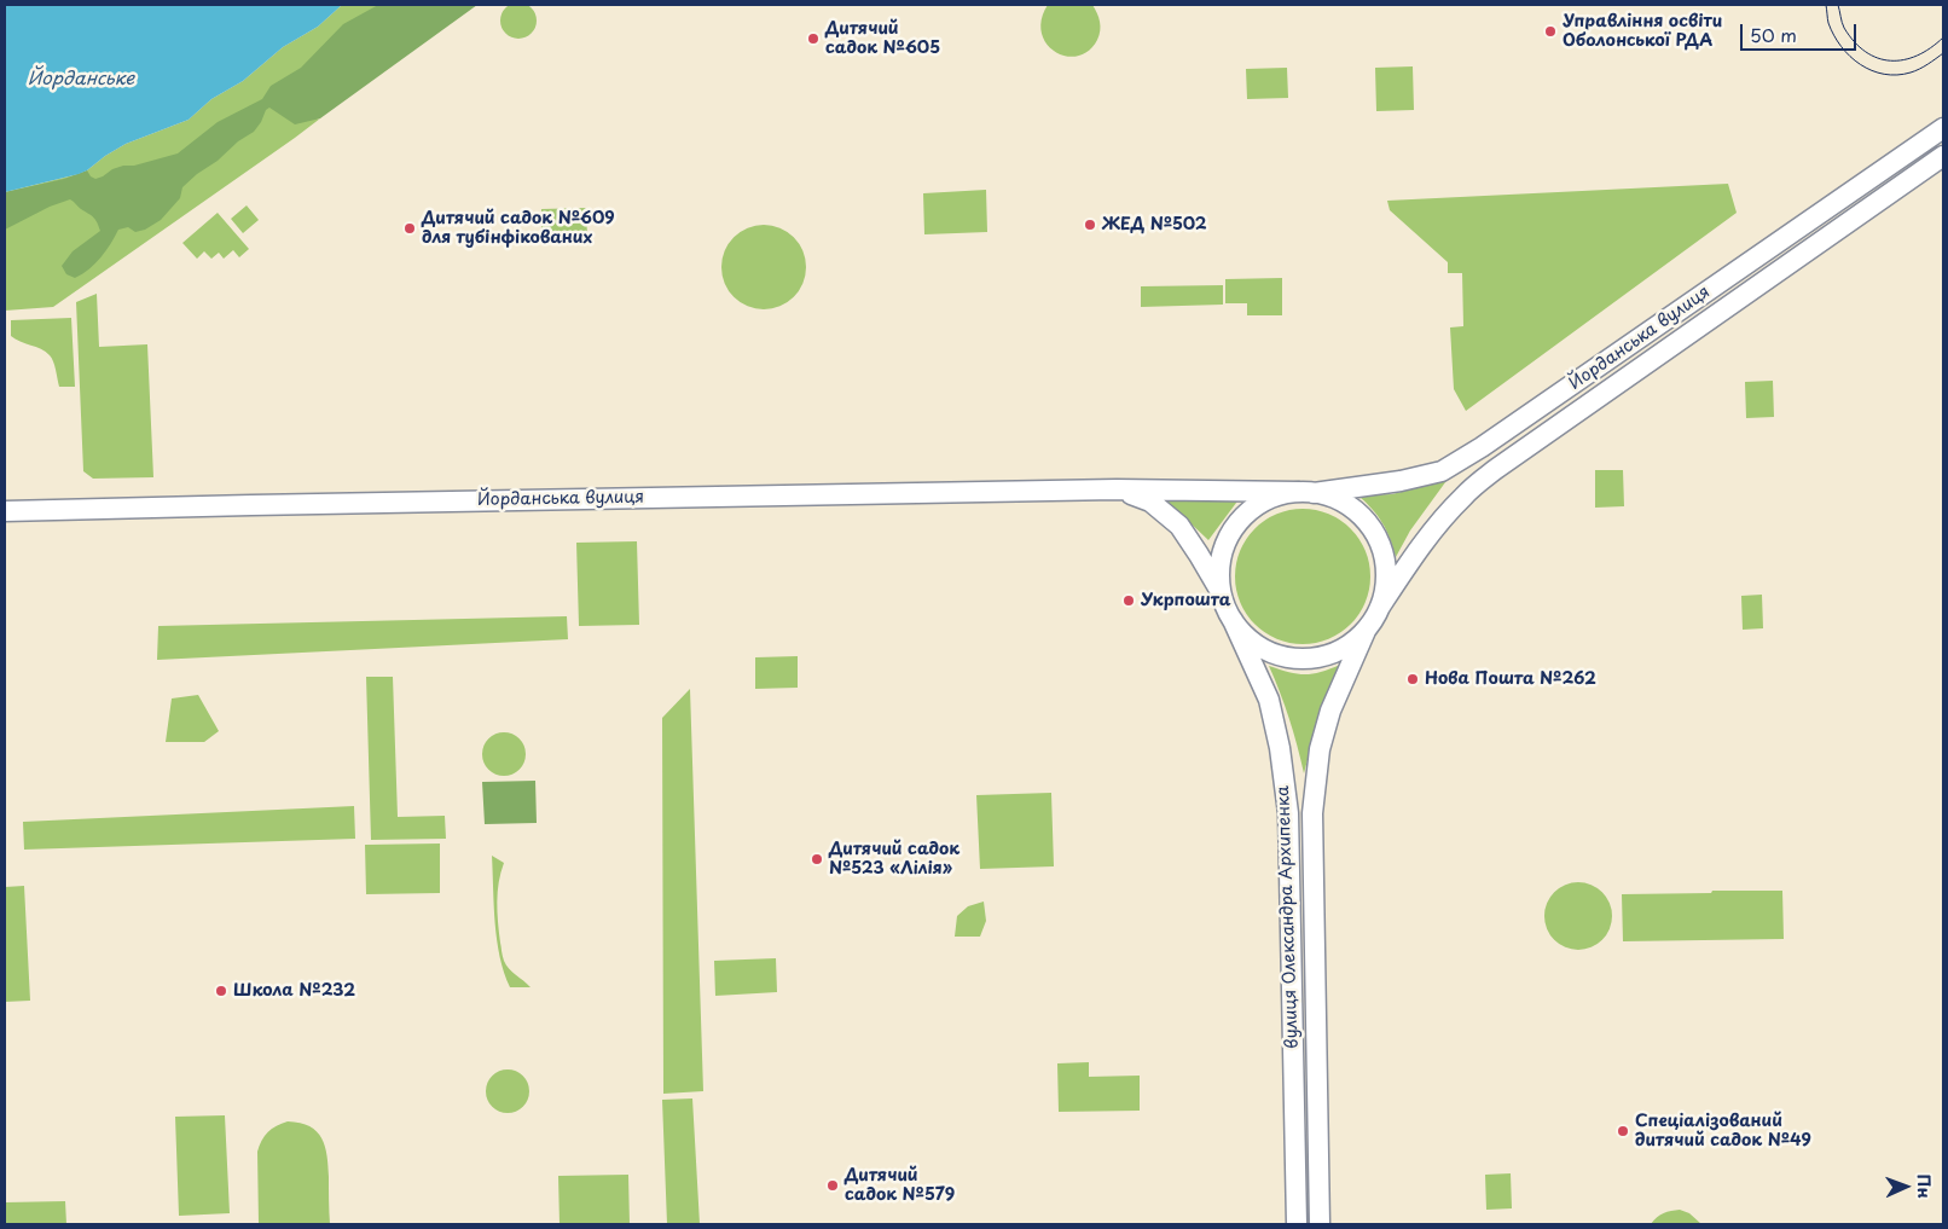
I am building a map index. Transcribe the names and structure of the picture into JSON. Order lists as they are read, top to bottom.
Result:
{
  "streets": {
    "main road": ["Йорданська вулиця", "вулиця Олександра Архипенка"]
  },
  "crossings": [
    ["Йорданська вулиця", "вулиця Олександра Архипенка"]
  ],
  "water": ["Йорданське"],
  "places": [
    "Управління освіти Оболонської РДА",
    "Дитячий садок №605",
    "ЖЕД №502",
    "Дитячий садок №609 для тубінфікованих",
    "Укрпошта",
    "Нова Пошта №262",
    "Дитячий садок №523 «Лілія»",
    "Школа №232",
    "Спеціалізований дитячий садок №49",
    "Дитячий садок №579"
  ],
  "scale_bar": "50 m",
  "north": "right"
}
